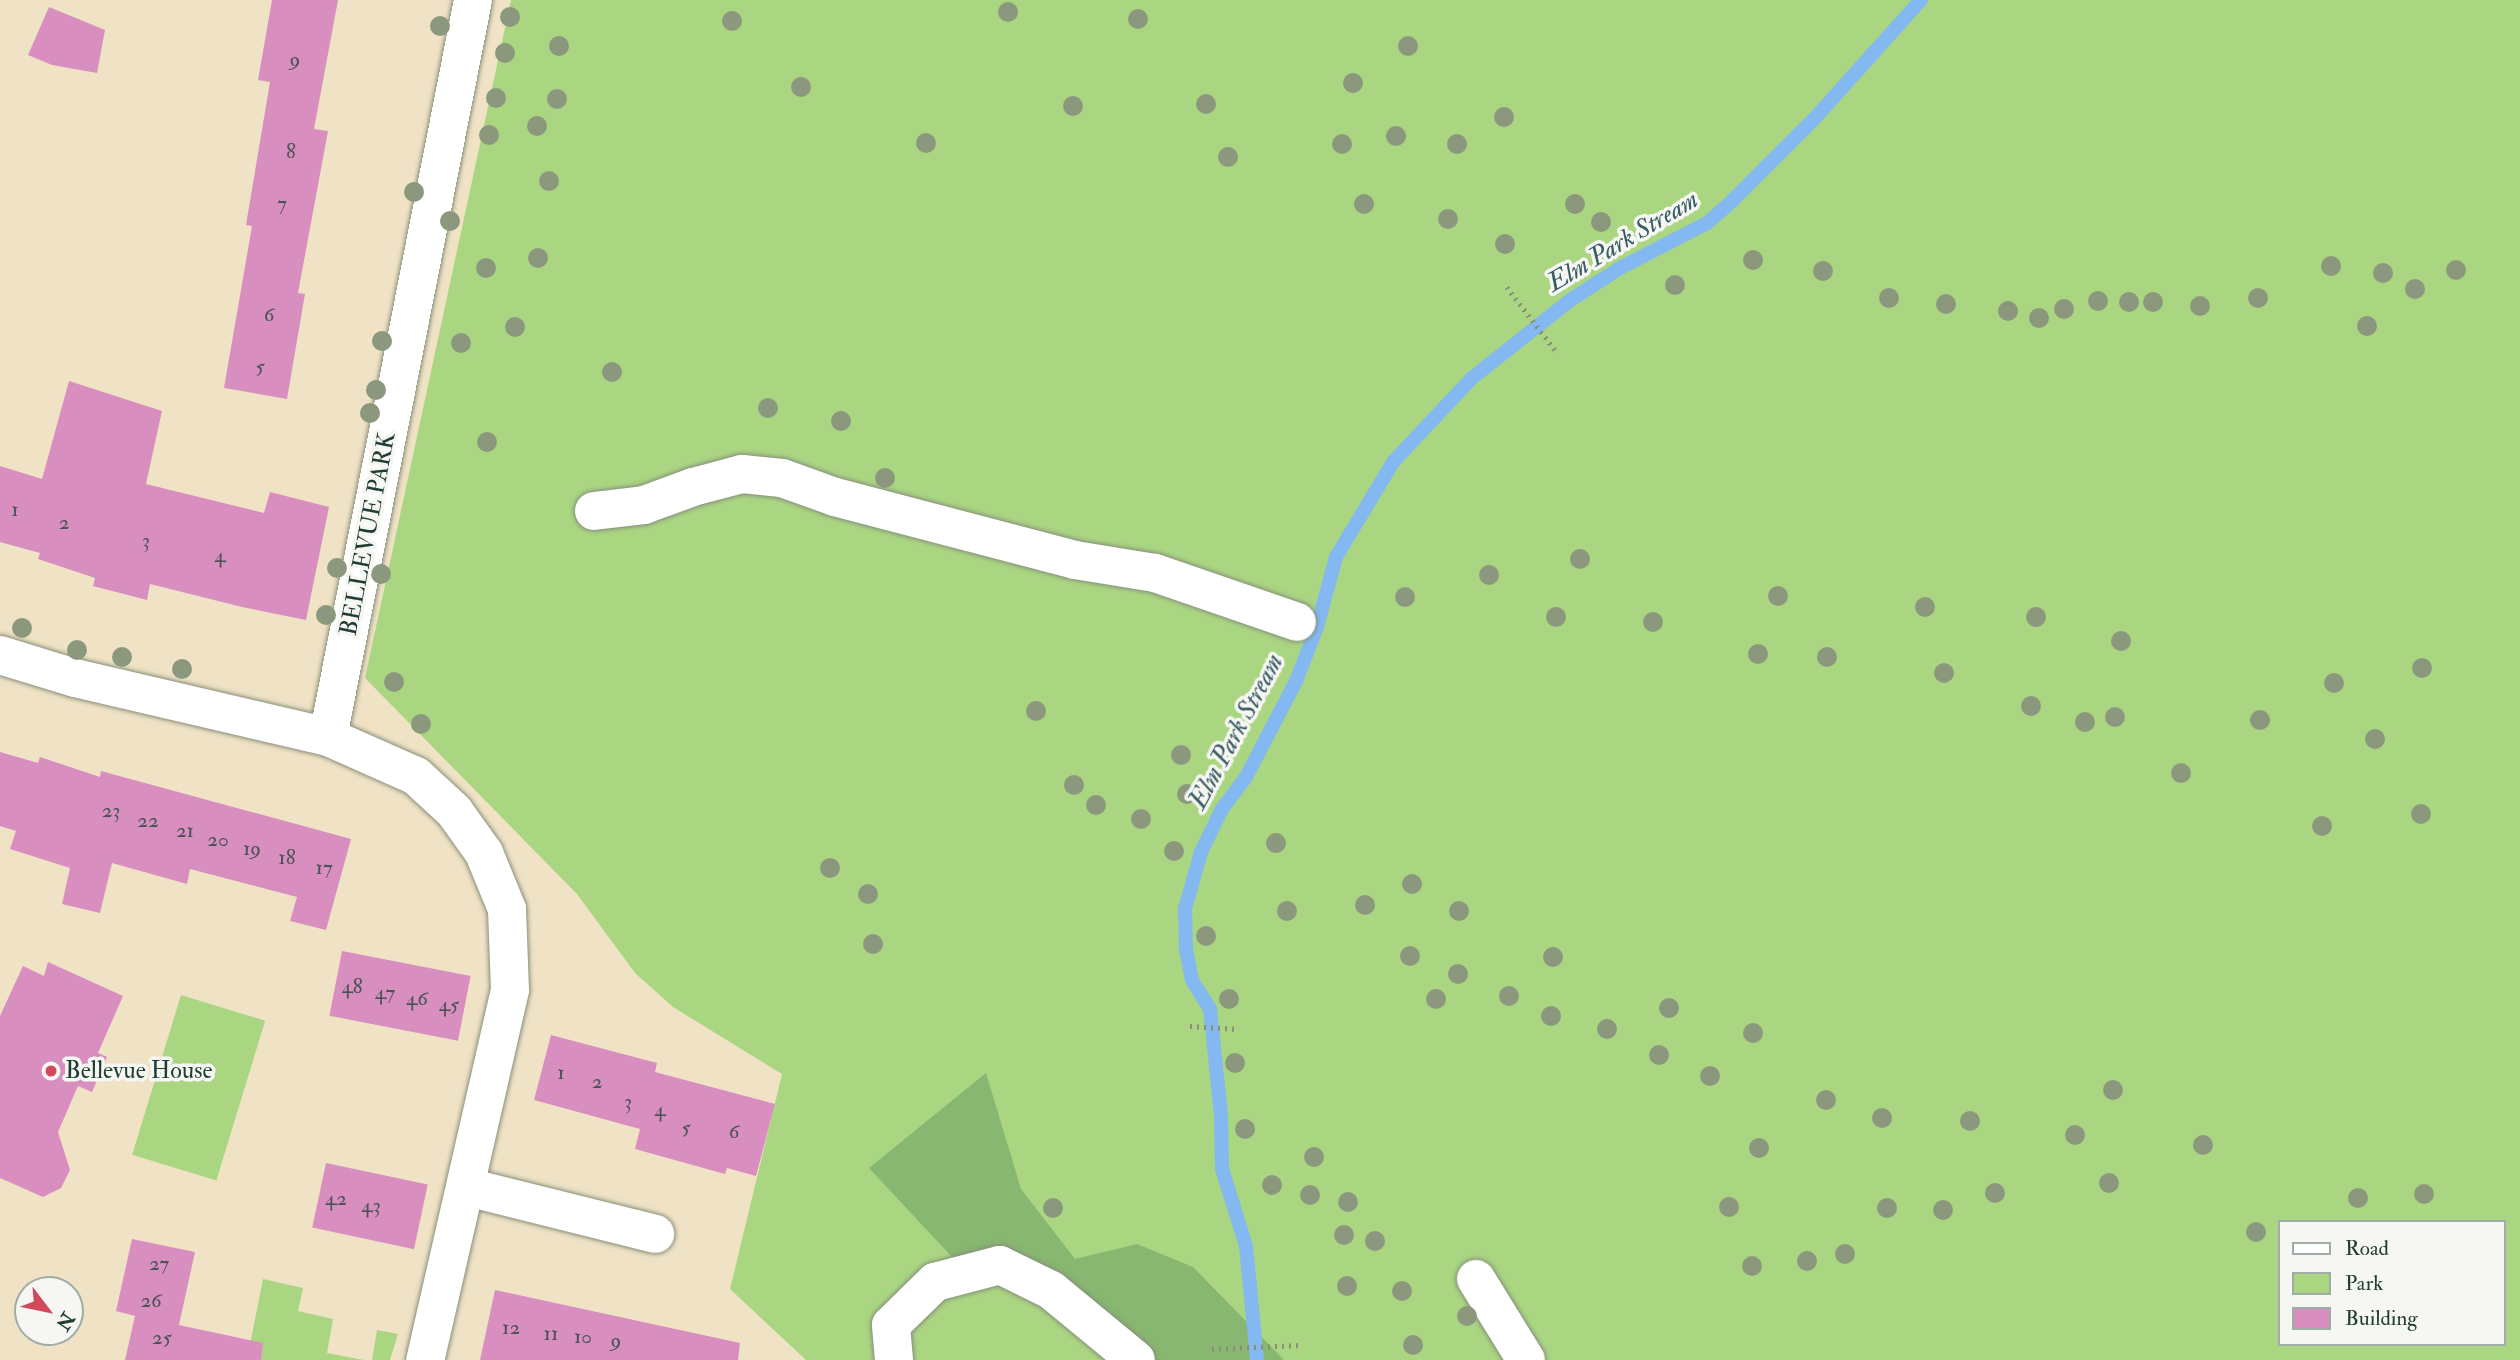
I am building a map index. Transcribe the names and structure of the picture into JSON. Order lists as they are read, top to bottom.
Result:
{
  "streets": {
    "street": ["BELLEVUE PARK"]
  },
  "water": ["Elm Park Stream"],
  "places": ["Bellevue House"],
  "house_numbers": [
    "9",
    "8",
    "7",
    "6",
    "5",
    "1",
    "2",
    "3",
    "4",
    "23",
    "22",
    "21",
    "20",
    "19",
    "18",
    "17",
    "48",
    "47",
    "46",
    "45",
    "1",
    "2",
    "3",
    "4",
    "5",
    "6",
    "42",
    "43",
    "27",
    "26",
    "12",
    "11",
    "10",
    "25",
    "9"
  ],
  "legend": ["Road", "Park", "Building"],
  "north": "bottom right"
}
